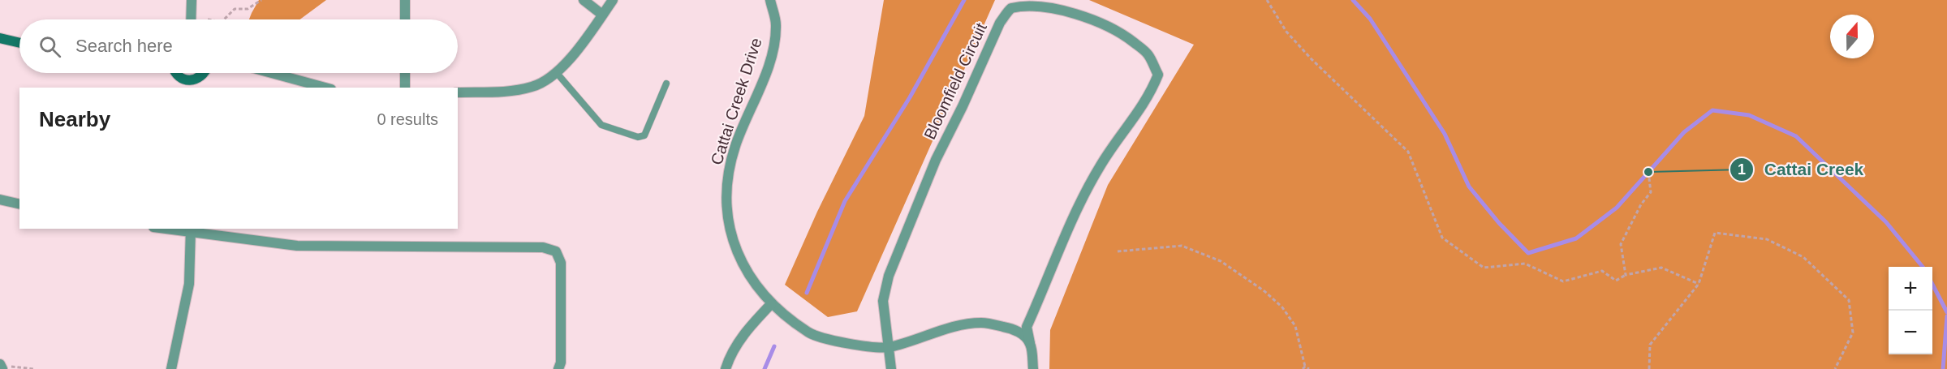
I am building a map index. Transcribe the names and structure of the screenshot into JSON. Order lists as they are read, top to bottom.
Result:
{
  "streets": {
    "street": ["Bloomfield Circuit", "Cattai Creek Drive"]
  },
  "crossings": [
    ["Bloomfield Circuit", "Cattai Creek Drive"]
  ],
  "places": ["Cattai Creek"],
  "north": "top",
  "page": {
    "search": "Search here",
    "heading": ["Nearby", "0 results"],
    "map_buttons": ["+", "−"]
  }
}
